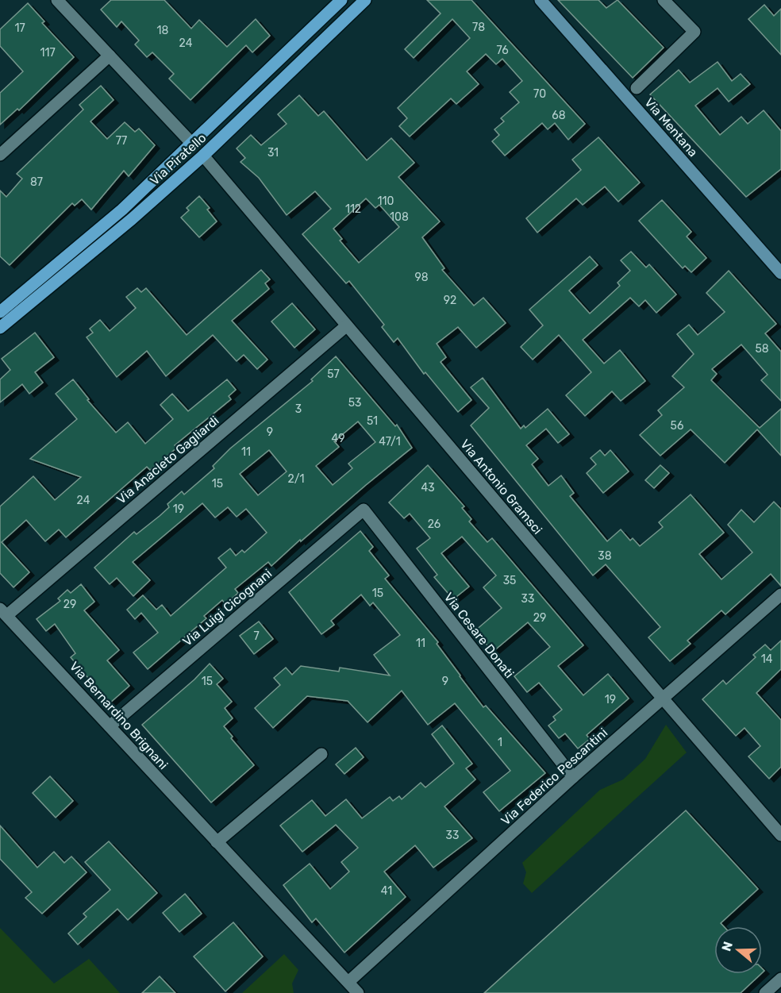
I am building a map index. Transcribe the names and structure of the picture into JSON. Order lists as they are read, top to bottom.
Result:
{
  "streets": {
    "main road": ["Via Mentana", "Via Piratello"],
    "street": [
      "Via Anacleto Gagliardi",
      "Via Antonio Gramsci",
      "Via Luigi Cicognani",
      "Via Cesare Donati",
      "Via Bernardino Brignani",
      "Via Federico Pescantini"
    ]
  },
  "crossings": [
    ["Via Piratello", "Via Antonio Gramsci"],
    ["Via Anacleto Gagliardi", "Via Antonio Gramsci"],
    ["Via Anacleto Gagliardi", "Via Bernardino Brignani"],
    ["Via Antonio Gramsci", "Via Federico Pescantini"],
    ["Via Luigi Cicognani", "Via Cesare Donati"],
    ["Via Luigi Cicognani", "Via Bernardino Brignani"],
    ["Via Cesare Donati", "Via Federico Pescantini"],
    ["Via Bernardino Brignani", "Via Federico Pescantini"]
  ],
  "house_numbers": [
    "78",
    "17",
    "18",
    "24",
    "76",
    "117",
    "70",
    "68",
    "77",
    "31",
    "87",
    "110",
    "112",
    "108",
    "98",
    "92",
    "58",
    "57",
    "53",
    "3",
    "51",
    "56",
    "9",
    "49",
    "47/1",
    "11",
    "2/1",
    "15",
    "43",
    "24",
    "19",
    "26",
    "38",
    "35",
    "15",
    "33",
    "29",
    "29",
    "7",
    "11",
    "14",
    "15",
    "9",
    "19",
    "1",
    "33",
    "41"
  ],
  "north": "left"
}
